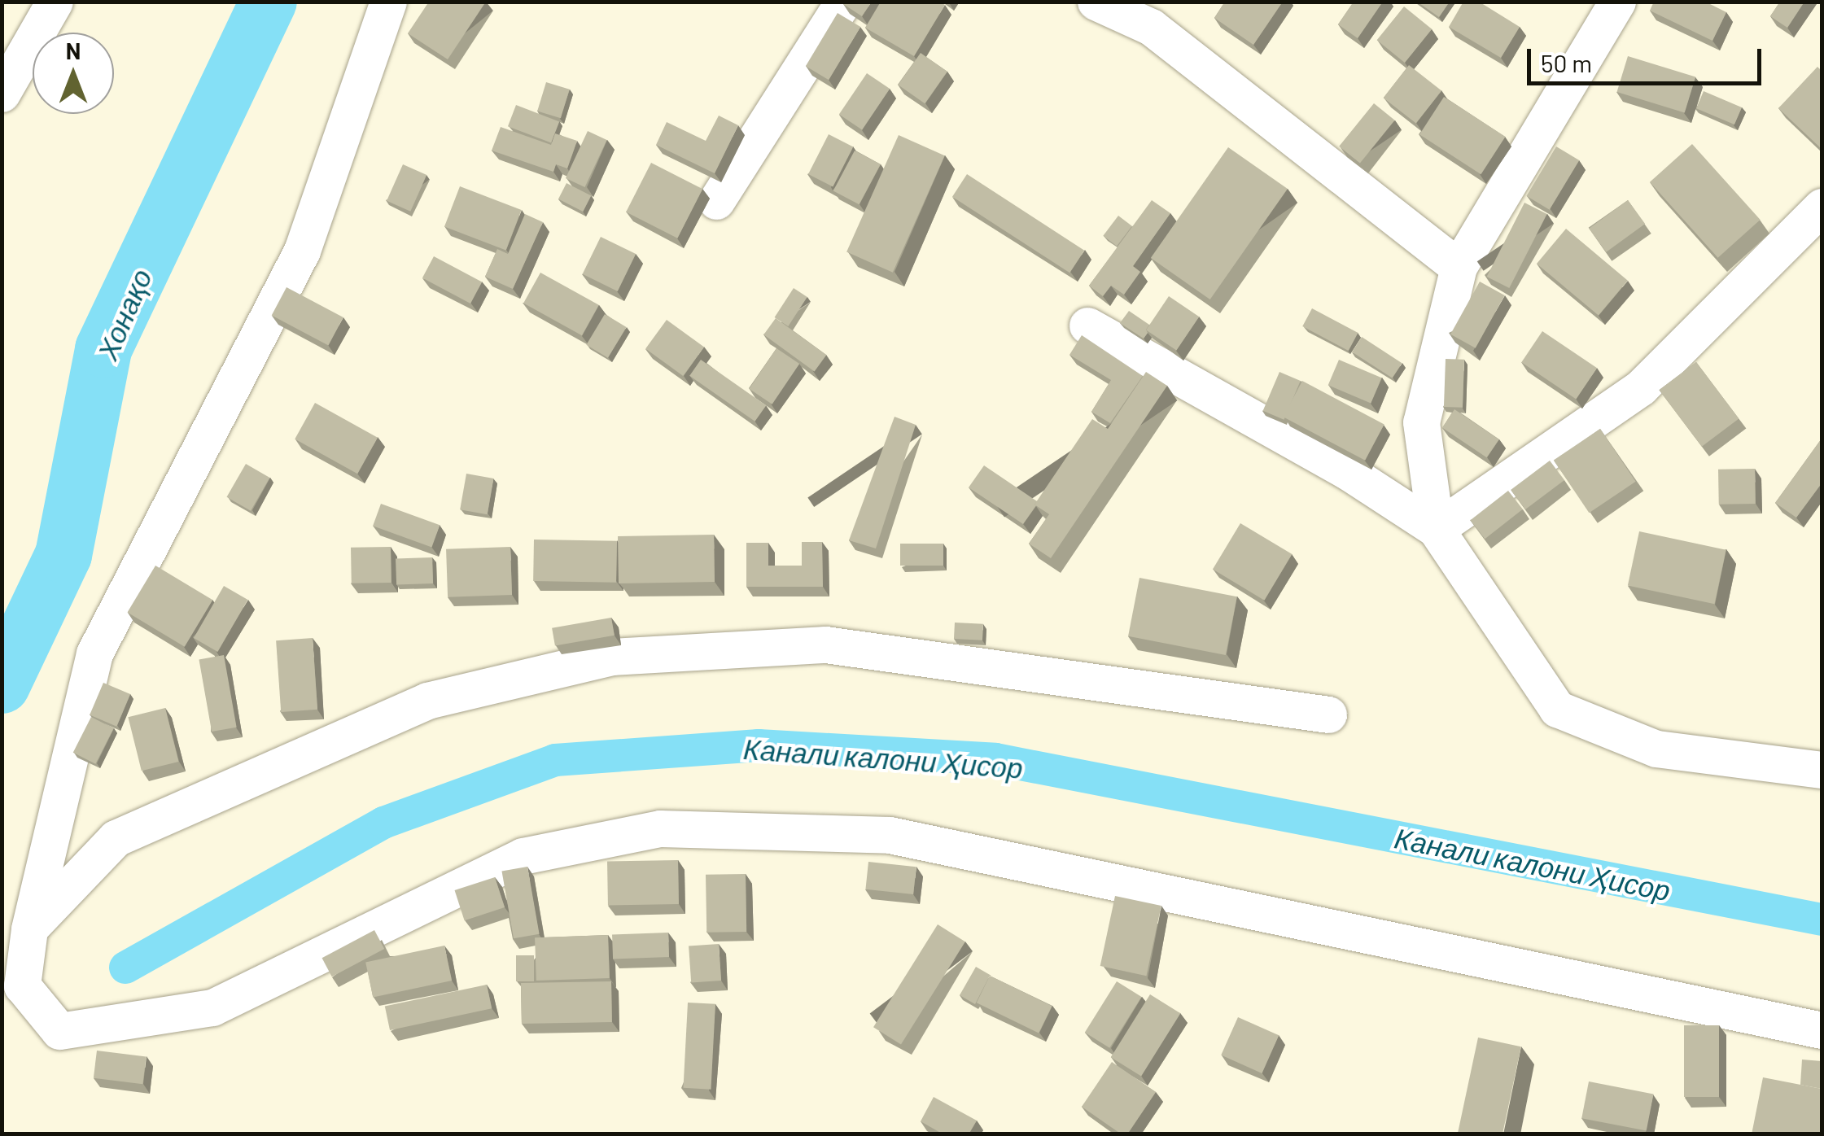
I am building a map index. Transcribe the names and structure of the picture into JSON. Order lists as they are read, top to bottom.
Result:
{
  "water": ["Хонақо", "Канали калони Ҳисор"],
  "scale_bar": "50 m",
  "north": "top"
}
